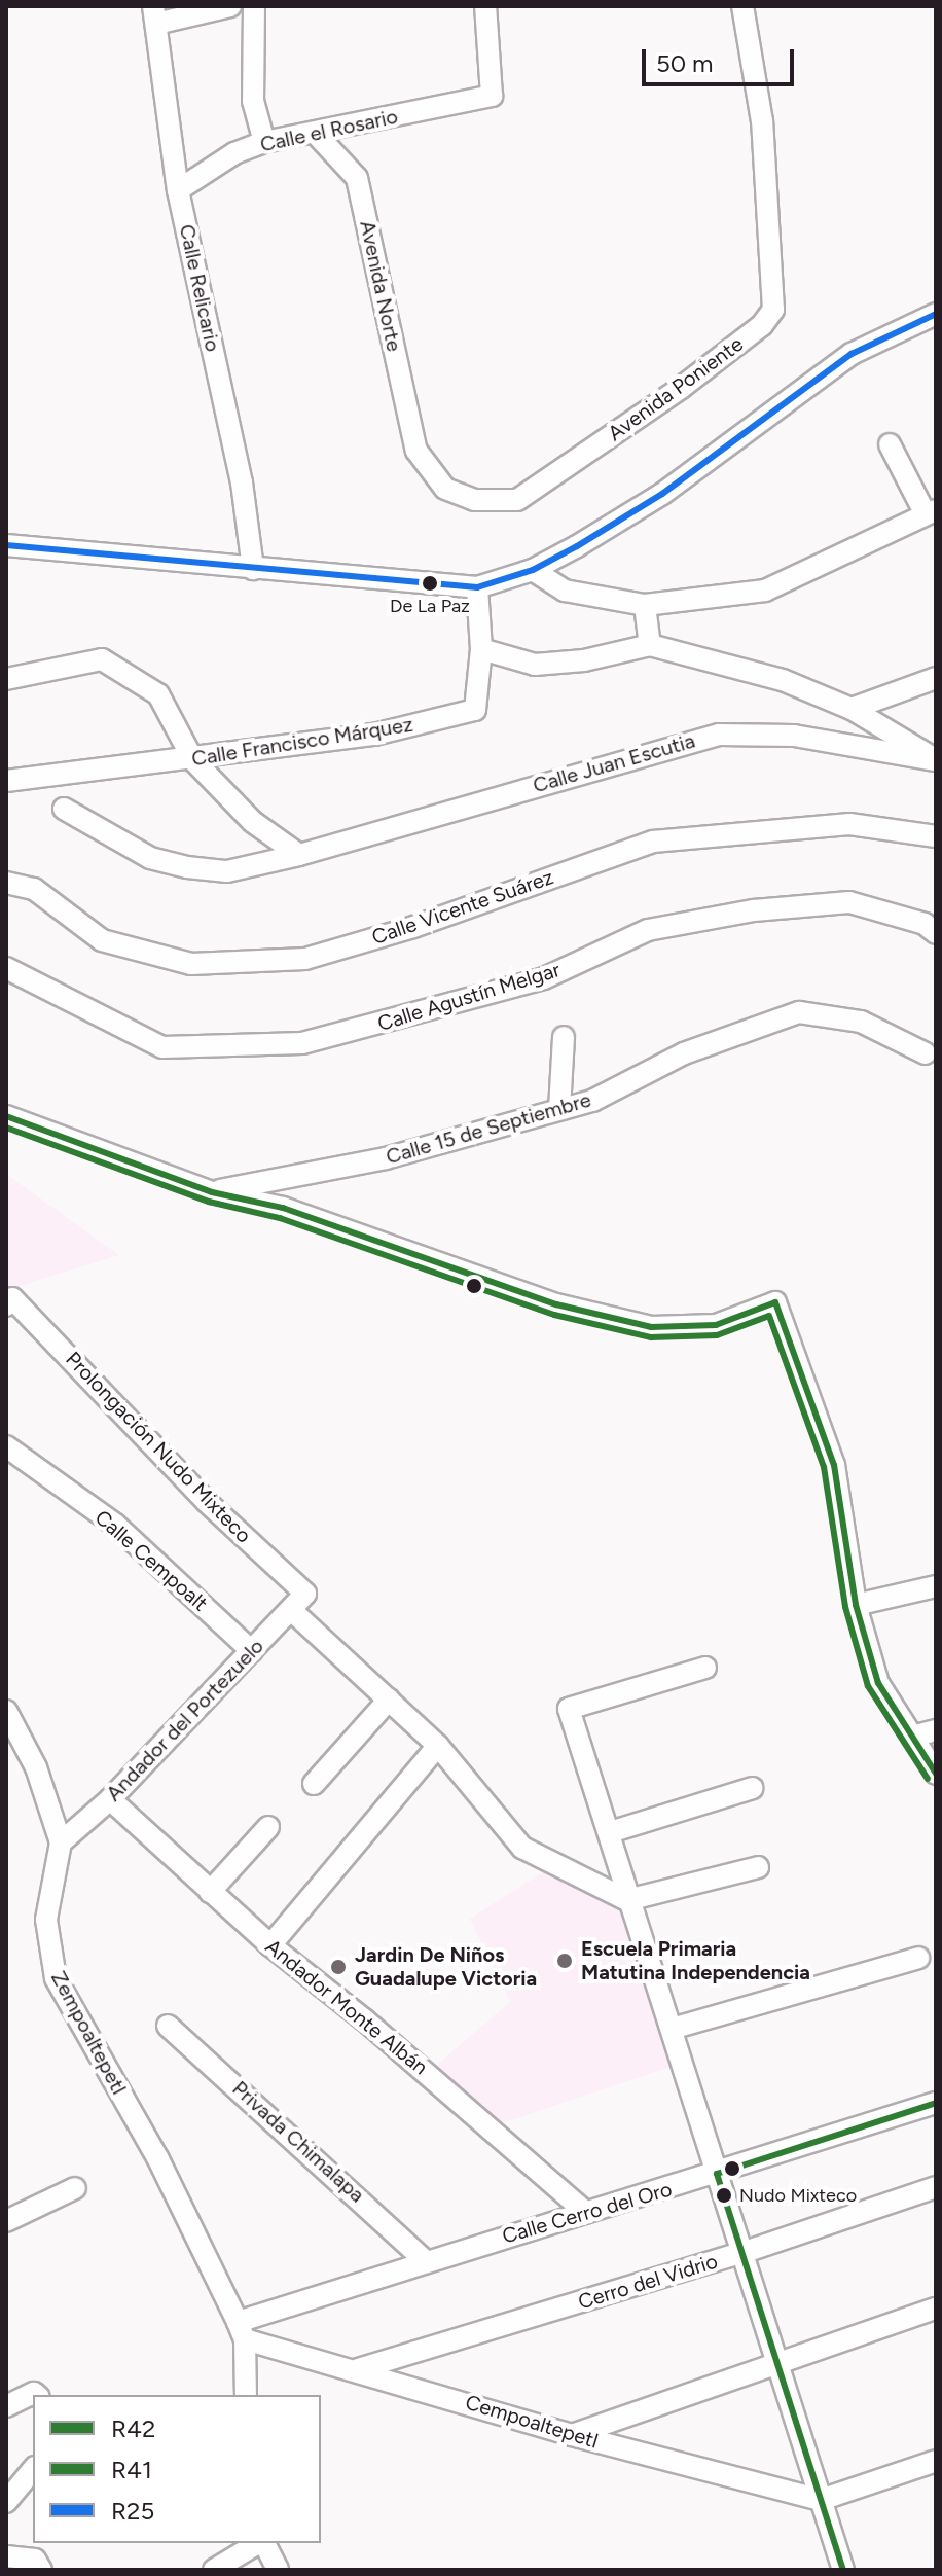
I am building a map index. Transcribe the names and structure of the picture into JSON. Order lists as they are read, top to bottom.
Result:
{
  "streets": {
    "street": [
      "Calle el Rosario",
      "Avenida Norte",
      "Calle Relicario",
      "Avenida Poniente",
      "Calle Francisco Márquez",
      "Calle Juan Escutia",
      "Calle Vicente Suárez",
      "Calle Agustín Melgar",
      "Calle 15 de Septiembre",
      "Prolongación Nudo Mixteco",
      "Calle Cempoalt",
      "Andador del Portezuelo",
      "Andador Monte Albán",
      "Zempoaltepetl",
      "Privada Chimalapa",
      "Calle Cerro del Oro",
      "Cerro del Vidrio",
      "Cempoaltepetl"
    ]
  },
  "crossings": [
    ["Calle el Rosario", "Avenida Norte"],
    ["Calle el Rosario", "Calle Relicario"],
    ["Avenida Norte", "Avenida Poniente"],
    ["Prolongación Nudo Mixteco", "Andador del Portezuelo"],
    ["Calle Cempoalt", "Andador del Portezuelo"],
    ["Andador del Portezuelo", "Andador Monte Albán"],
    ["Andador del Portezuelo", "Zempoaltepetl"],
    ["Andador Monte Albán", "Calle Cerro del Oro"],
    ["Zempoaltepetl", "Calle Cerro del Oro"],
    ["Zempoaltepetl", "Cempoaltepetl"],
    ["Privada Chimalapa", "Calle Cerro del Oro"],
    ["Calle Cerro del Oro", "Cempoaltepetl"],
    ["Cerro del Vidrio", "Cempoaltepetl"]
  ],
  "places": [
    "De La Paz",
    "Escuela Primaria Matutina Independencia",
    "Jardin De Niños Guadalupe Victoria",
    "Nudo Mixteco"
  ],
  "lines": ["transit line R25", "transit line R42", "transit line R41"],
  "legend": ["R42", "R41", "R25"],
  "scale_bar": "50 m"
}
